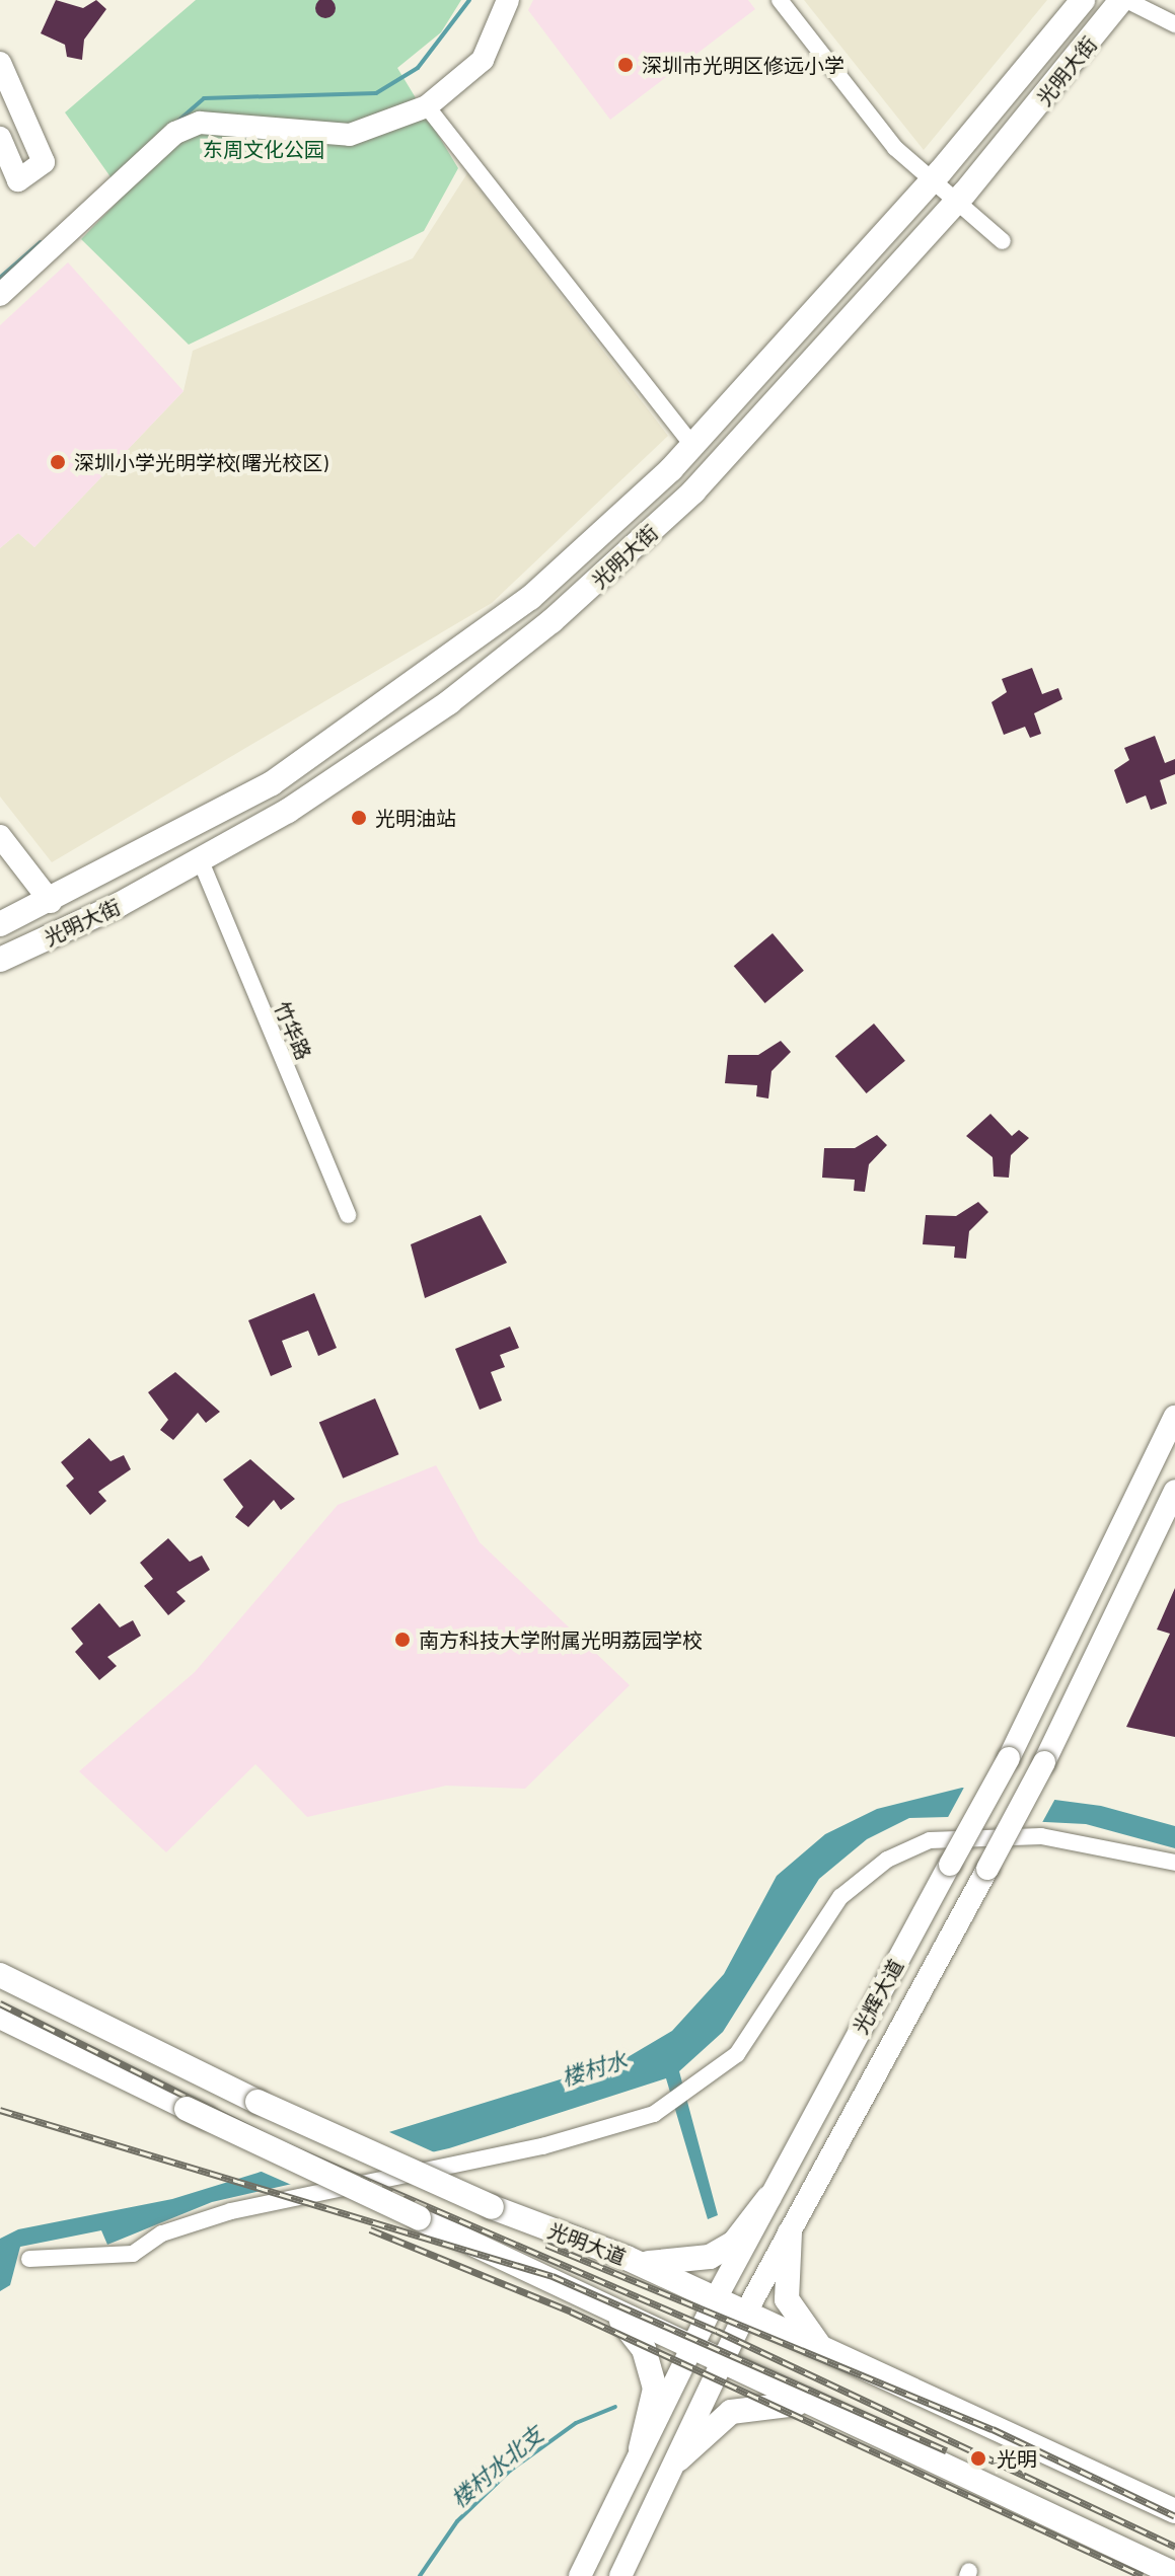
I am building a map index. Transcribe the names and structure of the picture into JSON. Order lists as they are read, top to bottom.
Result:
{
  "streets": {
    "main road": ["光明大街", "光辉大道", "光明大道"],
    "street": ["竹华路"]
  },
  "crossings": [
    ["光明大街", "竹华路"],
    ["光辉大道", "光明大道"]
  ],
  "water": ["楼村水", "楼村水北支"],
  "parks": ["东周文化公园"],
  "places": [
    "深圳市光明区修远小学",
    "深圳小学光明学校(曙光校区)",
    "光明油站",
    "南方科技大学附属光明荔园学校",
    "光明"
  ]
}
